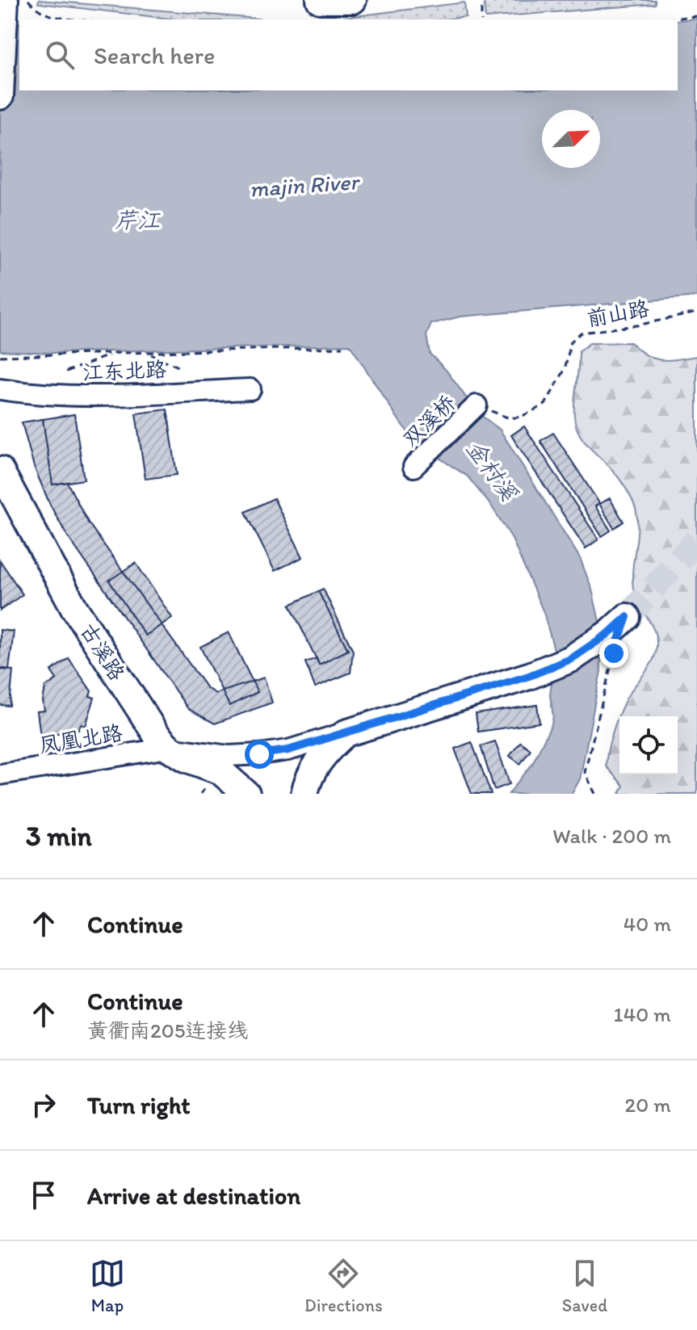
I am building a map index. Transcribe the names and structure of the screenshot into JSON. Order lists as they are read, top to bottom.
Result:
{
  "streets": {
    "main road": ["古溪路"],
    "street": ["江东北路", "双溪桥", "凤凰北路"],
    "path": ["前山路"]
  },
  "crossings": [
    ["前山路", "双溪桥"],
    ["古溪路", "凤凰北路"]
  ],
  "water": ["majin River", "芹江", "金村溪"],
  "north": "top right",
  "page": {
    "search": "Search here",
    "heading": ["3 min", "Walk · 200 m"],
    "list": [
      ["Continue", "40 m"],
      ["Continue", "黄衢南205连接线", "140 m"],
      ["Turn right", "20 m"],
      "Arrive at destination"
    ],
    "nav": ["Map", "Directions", "Saved"]
  }
}
